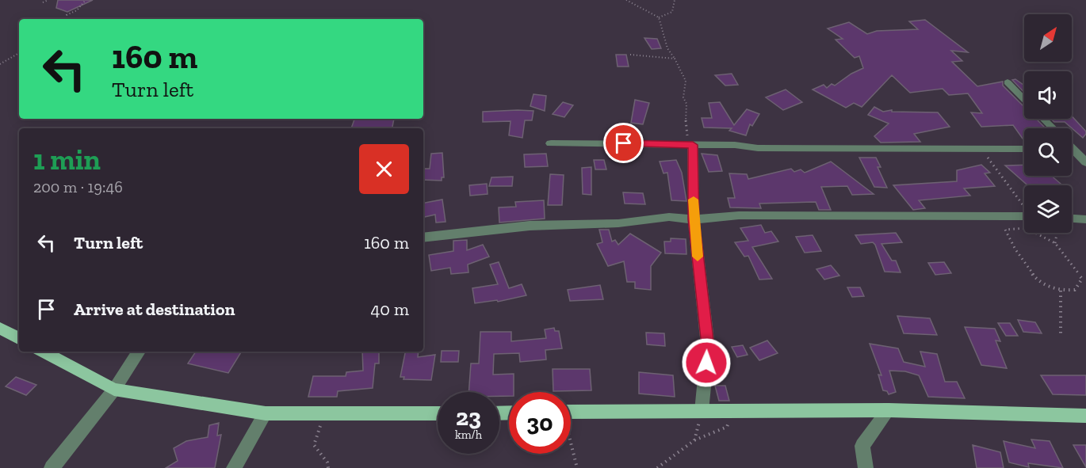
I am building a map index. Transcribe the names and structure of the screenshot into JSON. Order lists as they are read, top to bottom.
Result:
{
  "north": "top right",
  "page": {
    "turn": ["160 m", "Turn left"],
    "heading": ["1 min", "200 m · 19:46"],
    "list": [
      {
        "name": "Turn left",
        "value": "160 m"
      },
      {
        "name": "Arrive at destination",
        "value": "40 m"
      }
    ],
    "speed": "23 km/h",
    "limit": "30"
  }
}
